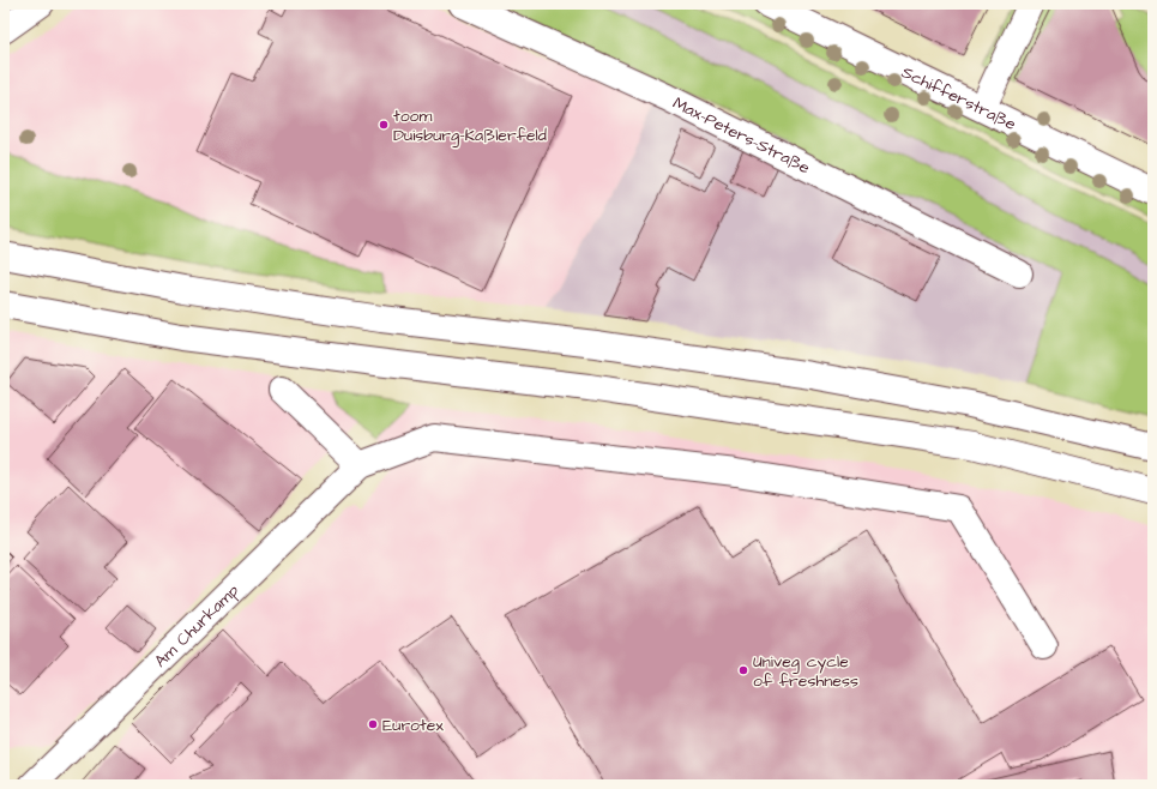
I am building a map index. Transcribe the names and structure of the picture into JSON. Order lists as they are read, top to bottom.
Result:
{
  "streets": {
    "main road": ["Schifferstraße", "Max-Peters-Straße", "Am Churkamp"]
  },
  "places": ["toom Duisburg-Kaßlerfeld", "Univeg cycle of freshness", "Eurotex"]
}
